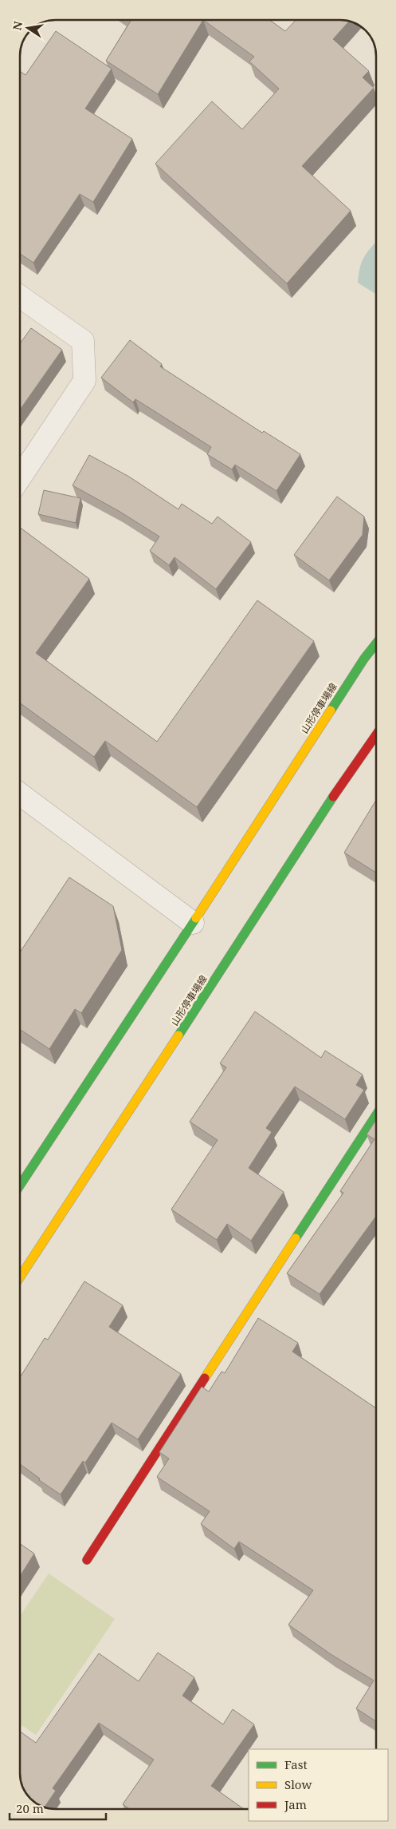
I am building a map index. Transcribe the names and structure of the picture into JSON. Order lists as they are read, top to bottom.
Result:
{
  "streets": {
    "main road": ["山形停車場線"]
  },
  "legend": ["Fast", "Slow", "Jam"],
  "scale_bar": "20 m",
  "north": "left"
}
